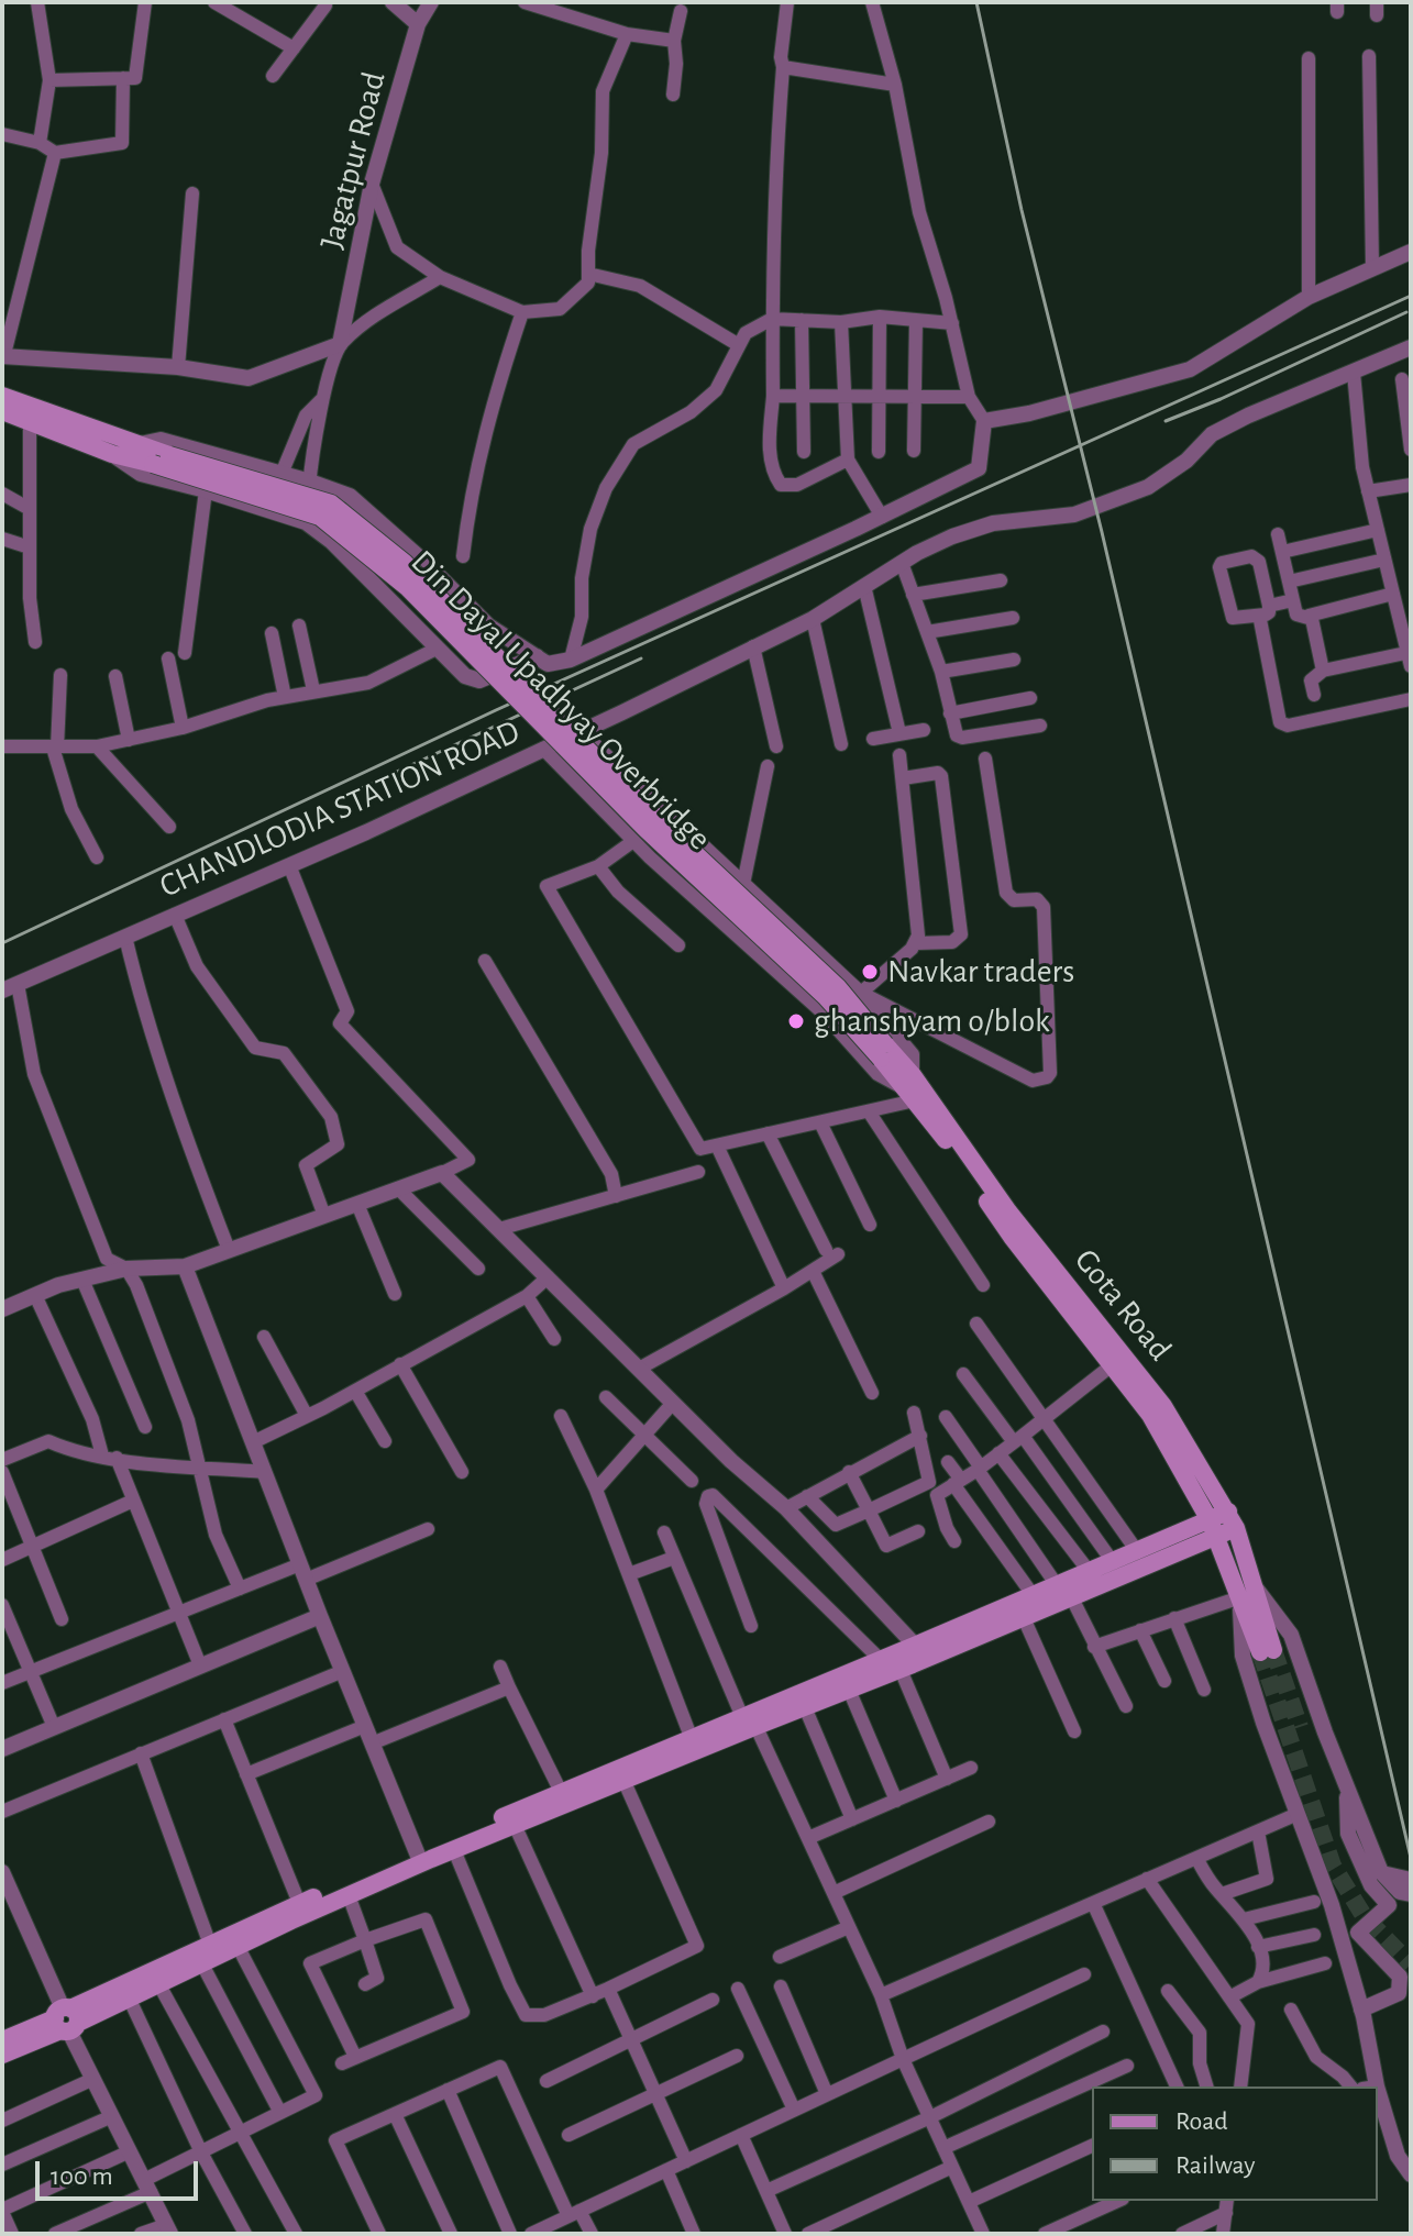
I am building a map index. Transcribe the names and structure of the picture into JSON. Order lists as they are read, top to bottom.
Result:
{
  "streets": {
    "main road": ["Din Dayal Upadhyay Overbridge", "Gota Road"],
    "street": ["Jagatpur Road", "CHANDLODIA STATION ROAD"]
  },
  "crossings": [
    ["Din Dayal Upadhyay Overbridge", "Gota Road"]
  ],
  "places": ["Navkar traders", "ghanshyam o/blok"],
  "legend": ["Road", "Railway"],
  "scale_bar": "100 m"
}
